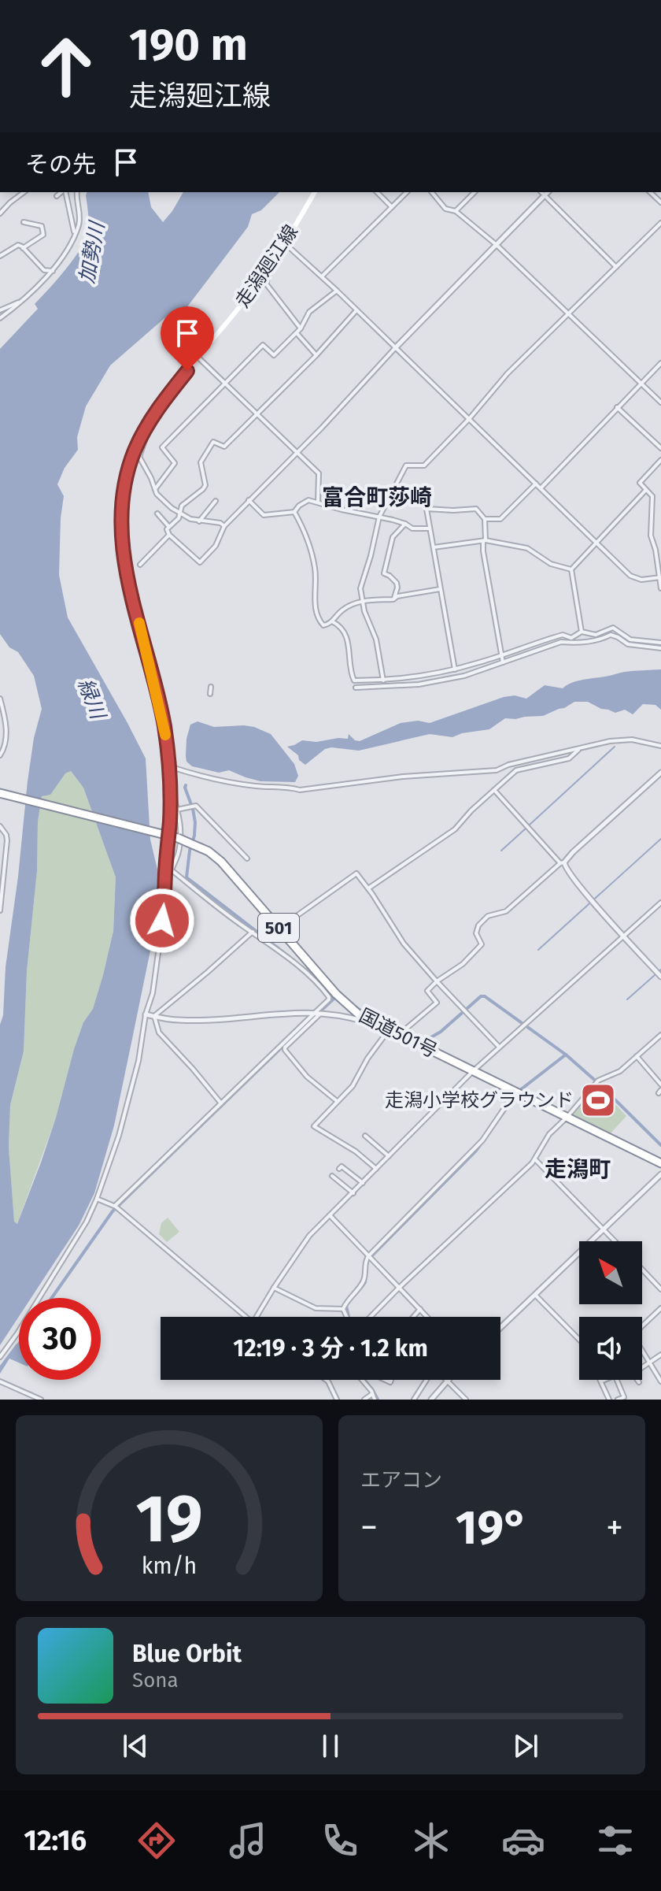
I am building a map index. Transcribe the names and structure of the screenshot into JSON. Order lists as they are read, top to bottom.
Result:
{
  "streets": {
    "highway": ["501", "国道501号"],
    "main road": ["走潟廻江線"]
  },
  "crossings": [
    ["走潟廻江線", "国道501号"]
  ],
  "districts": ["富合町莎崎", "走潟町"],
  "water": ["加勢川", "緑川"],
  "places": {
    "sports": ["走潟小学校グラウンド"]
  },
  "north": "top left",
  "page": {
    "turn": ["190 m", "走潟廻江線"],
    "then": "その先",
    "limit": "30",
    "trip": "12:19 · 3 分 · 1.2 km",
    "tile": "エアコン",
    "heat": ["−", "19°", "+"],
    "song": ["Blue Orbit", "Sona"],
    "tabs": "12:16",
    "gauge": ["19", "km/h"]
  }
}
